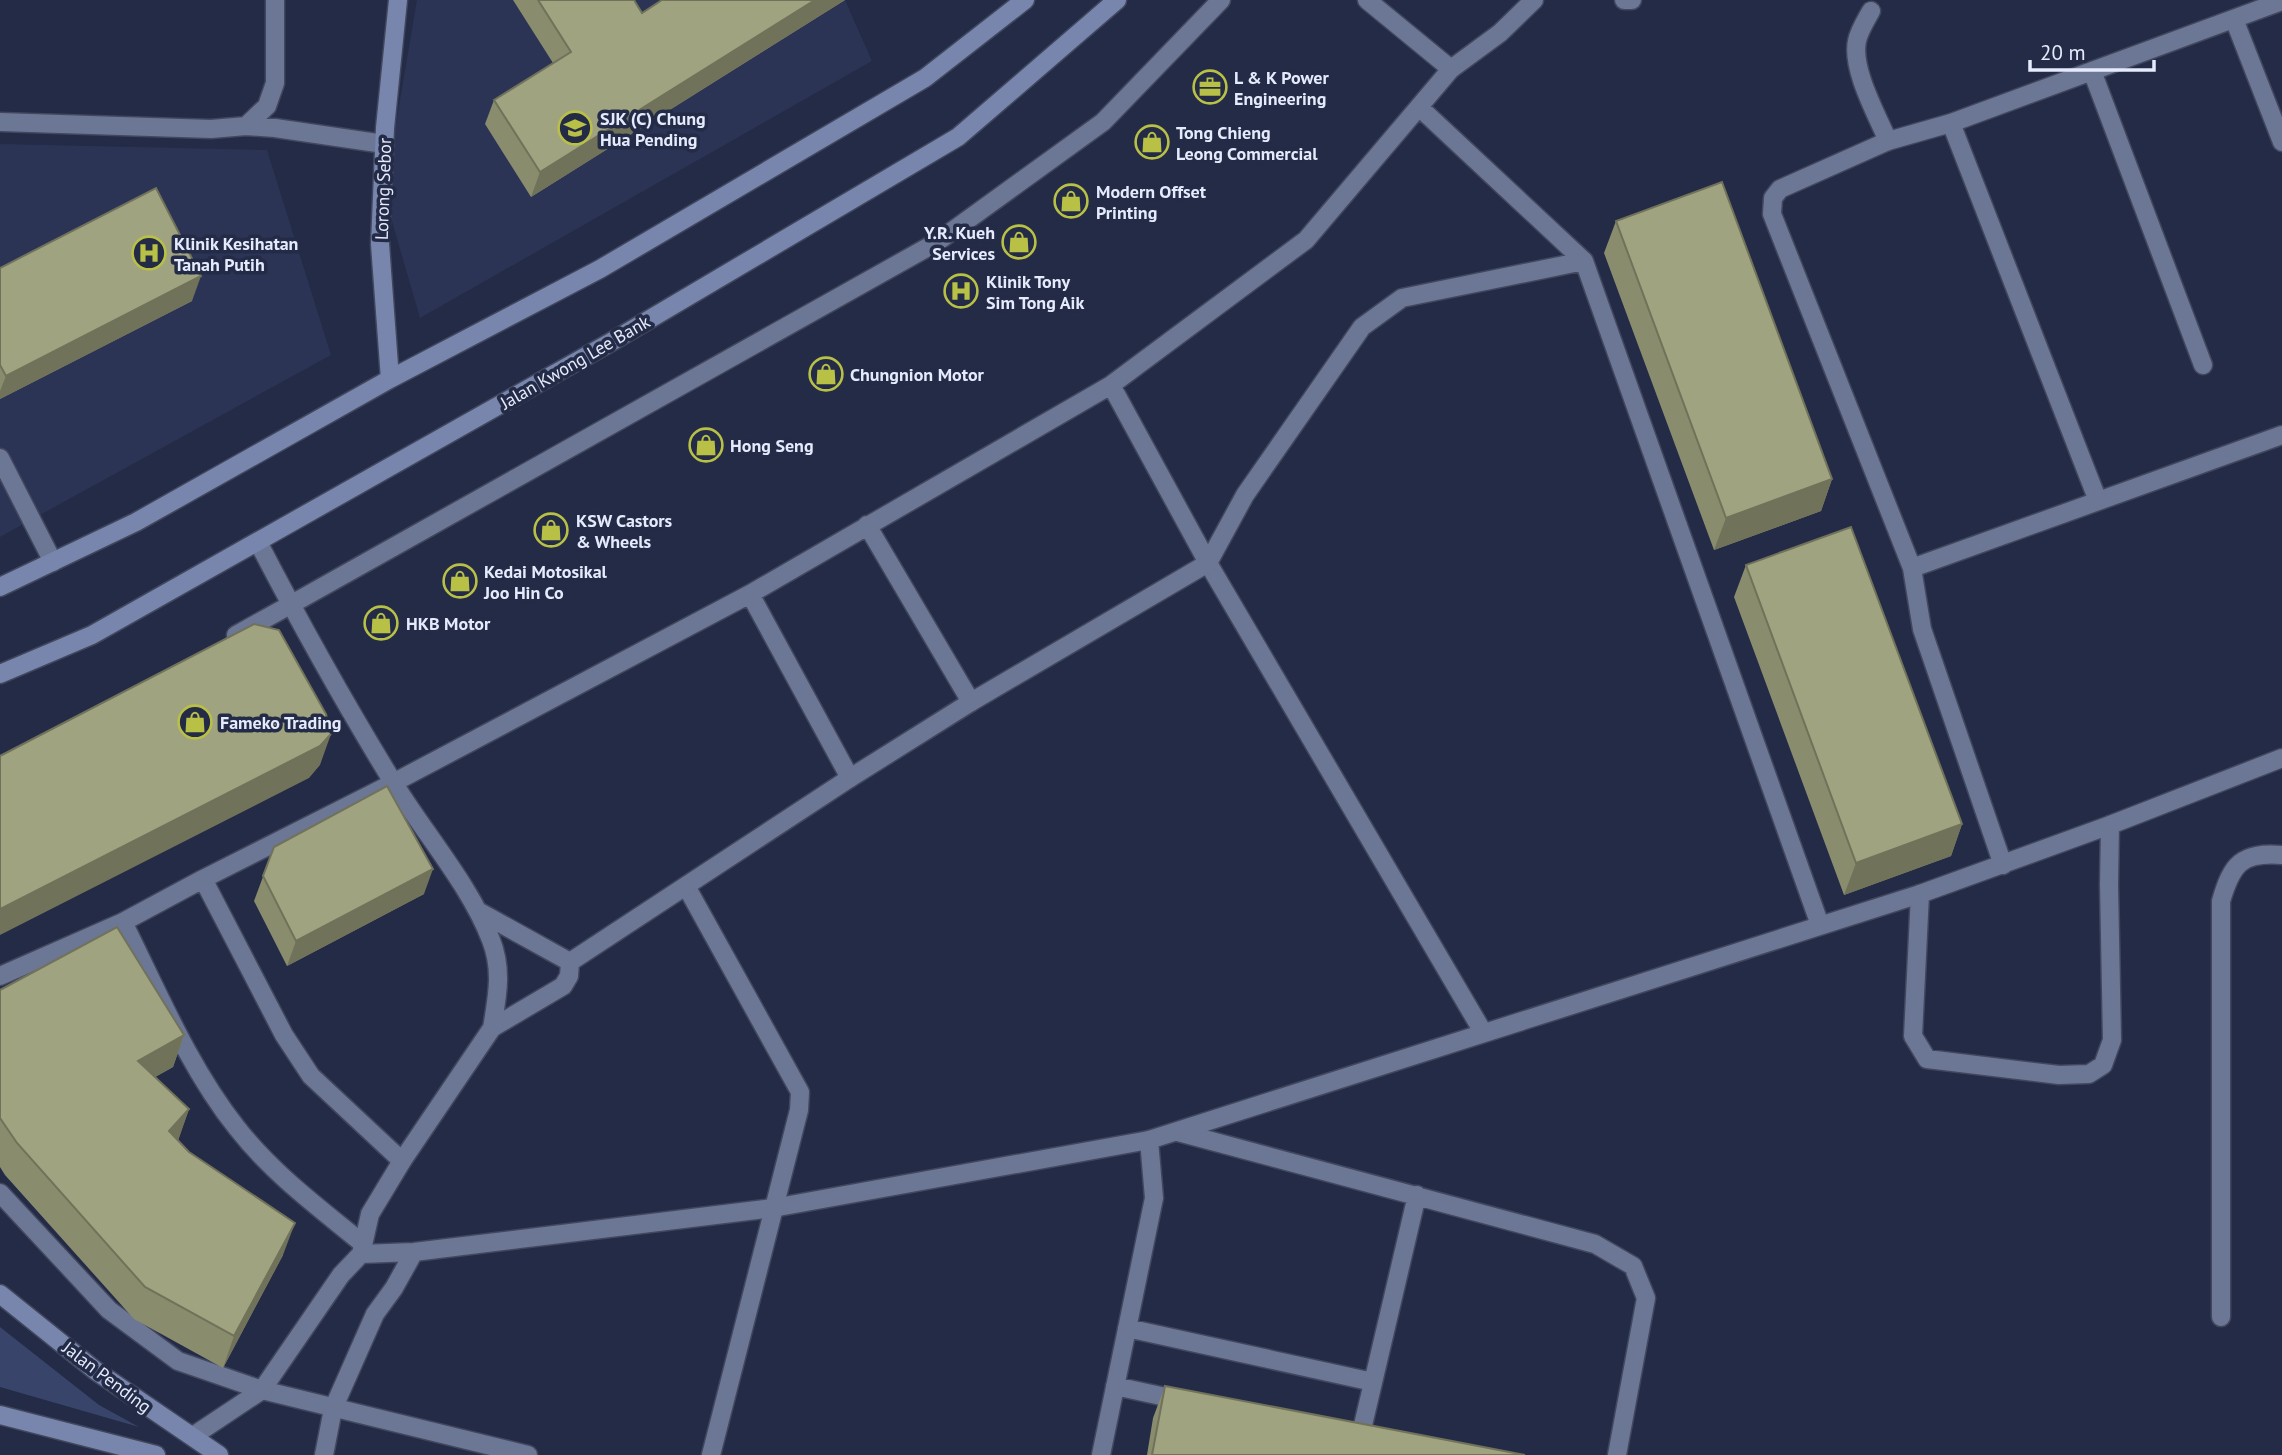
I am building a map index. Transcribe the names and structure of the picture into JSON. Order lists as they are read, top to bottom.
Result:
{
  "streets": {
    "main road": ["Lorong Sebor", "Jalan Kwong Lee Bank", "Jalan Pending"]
  },
  "places": {
    "office": ["L & K Power Engineering"],
    "school or university": ["SJK (C) Chung Hua Pending"],
    "shop": [
      "Tong Chieng Leong Commercial",
      "Modern Offset Printing",
      "Y.R. Kueh Services",
      "Chungnion Motor",
      "Hong Seng",
      "KSW Castors & Wheels",
      "Kedai Motosikal Joo Hin Co",
      "HKB Motor",
      "Fameko Trading"
    ],
    "hospital": ["Klinik Kesihatan Tanah Putih", "Klinik Tony Sim Tong Aik"]
  },
  "scale_bar": "20 m"
}
